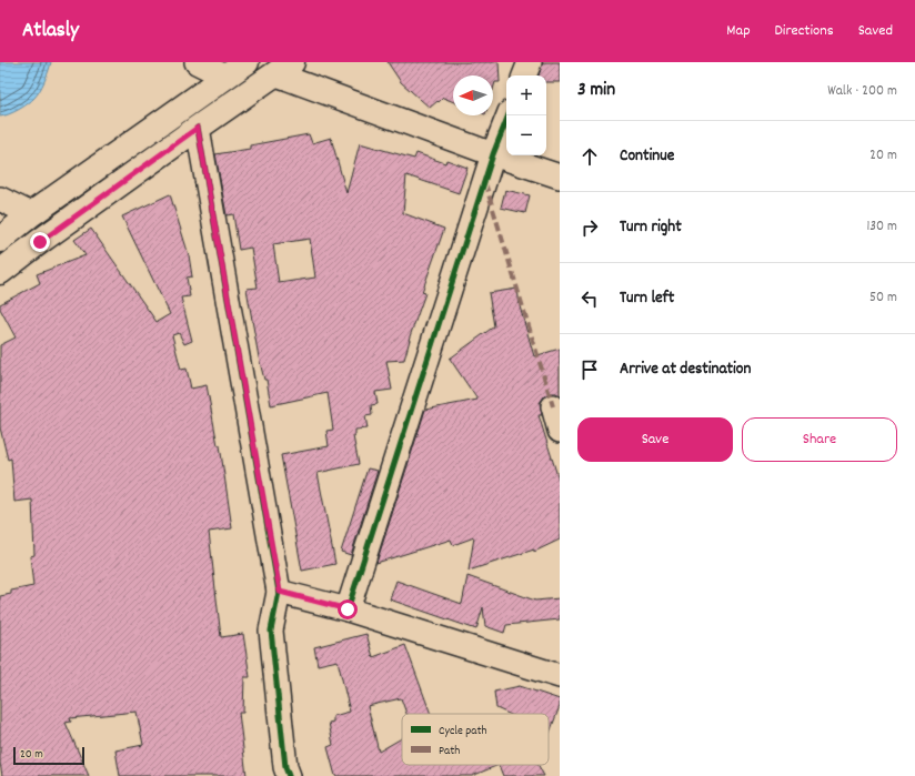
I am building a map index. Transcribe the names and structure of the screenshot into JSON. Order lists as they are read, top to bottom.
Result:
{
  "legend": ["Cycle path", "Path"],
  "scale_bar": "20 m",
  "north": "left",
  "page": {
    "header": "Atlasly",
    "nav": ["Map", "Directions", "Saved"],
    "heading": ["3 min", "Walk · 200 m"],
    "map_buttons": ["+", "−"],
    "list": [
      ["Continue", "20 m"],
      ["Turn right", "130 m"],
      ["Turn left", "50 m"],
      "Arrive at destination"
    ],
    "buttons": ["Save", "Share"],
    "scale": "20 m"
  }
}
